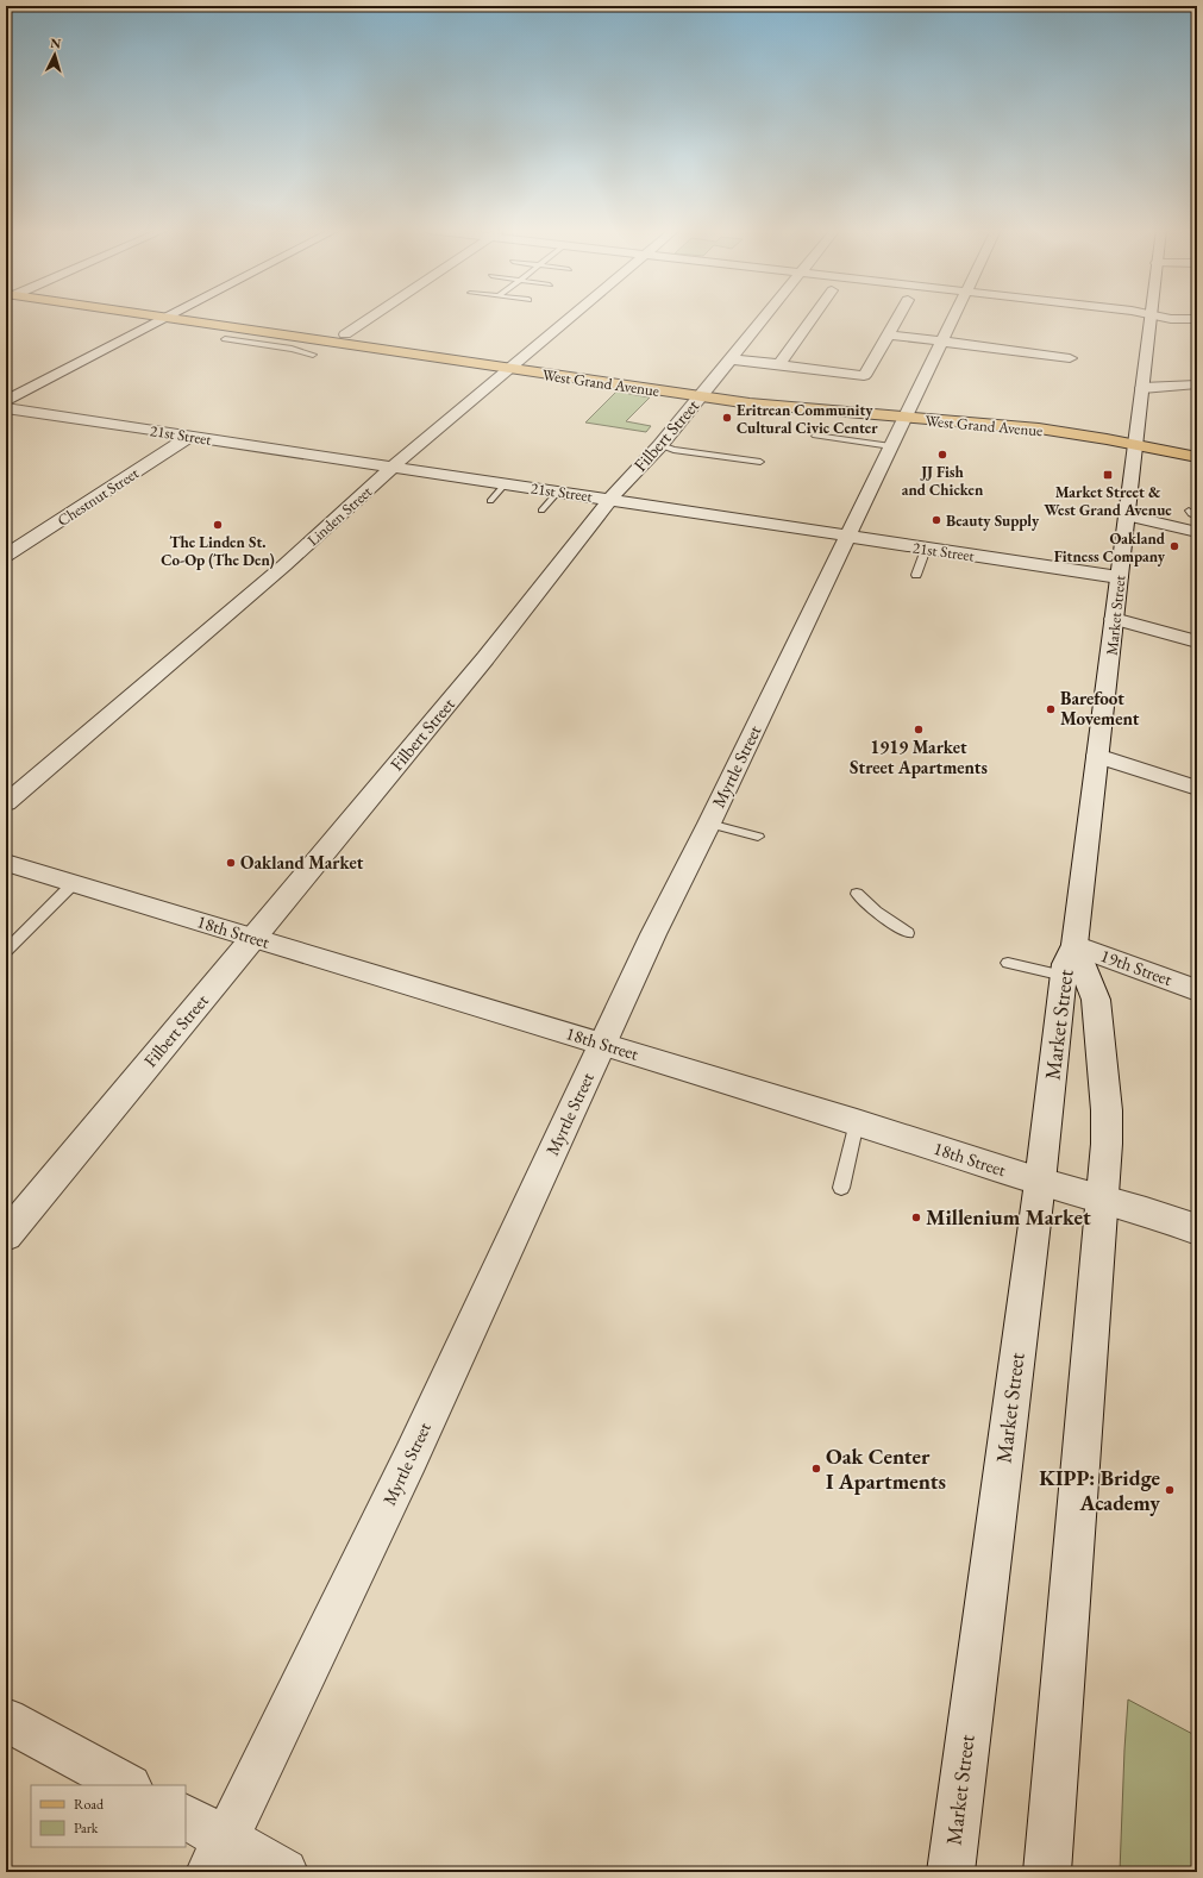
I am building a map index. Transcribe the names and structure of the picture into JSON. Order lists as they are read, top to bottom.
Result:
{
  "streets": {
    "main road": ["West Grand Avenue"],
    "street": [
      "21st Street",
      "Filbert Street",
      "Chestnut Street",
      "Linden Street",
      "Market Street",
      "Myrtle Street",
      "18th Street",
      "19th Street"
    ]
  },
  "crossings": [
    ["West Grand Avenue", "Filbert Street"],
    ["West Grand Avenue", "Linden Street"],
    ["West Grand Avenue", "Market Street"],
    ["West Grand Avenue", "Myrtle Street"],
    ["21st Street", "Filbert Street"],
    ["21st Street", "Chestnut Street"],
    ["21st Street", "Linden Street"],
    ["21st Street", "Market Street"],
    ["21st Street", "Myrtle Street"],
    ["Filbert Street", "18th Street"],
    ["Market Street", "18th Street"],
    ["Market Street", "19th Street"],
    ["Myrtle Street", "18th Street"]
  ],
  "places": {
    "other": [
      "Eritrean Community Cultural Civic Center",
      "JJ Fish and Chicken",
      "Beauty Supply",
      "The Linden St. Co-Op (The Den)",
      "Oakland Fitness Company",
      "Barefoot Movement",
      "1919 Market Street Apartments",
      "Oakland Market",
      "Millenium Market",
      "Oak Center I Apartments",
      "KIPP: Bridge Academy"
    ],
    "transit": ["Market Street & West Grand Avenue"]
  },
  "legend": ["Road", "Park"],
  "north": "top"
}
